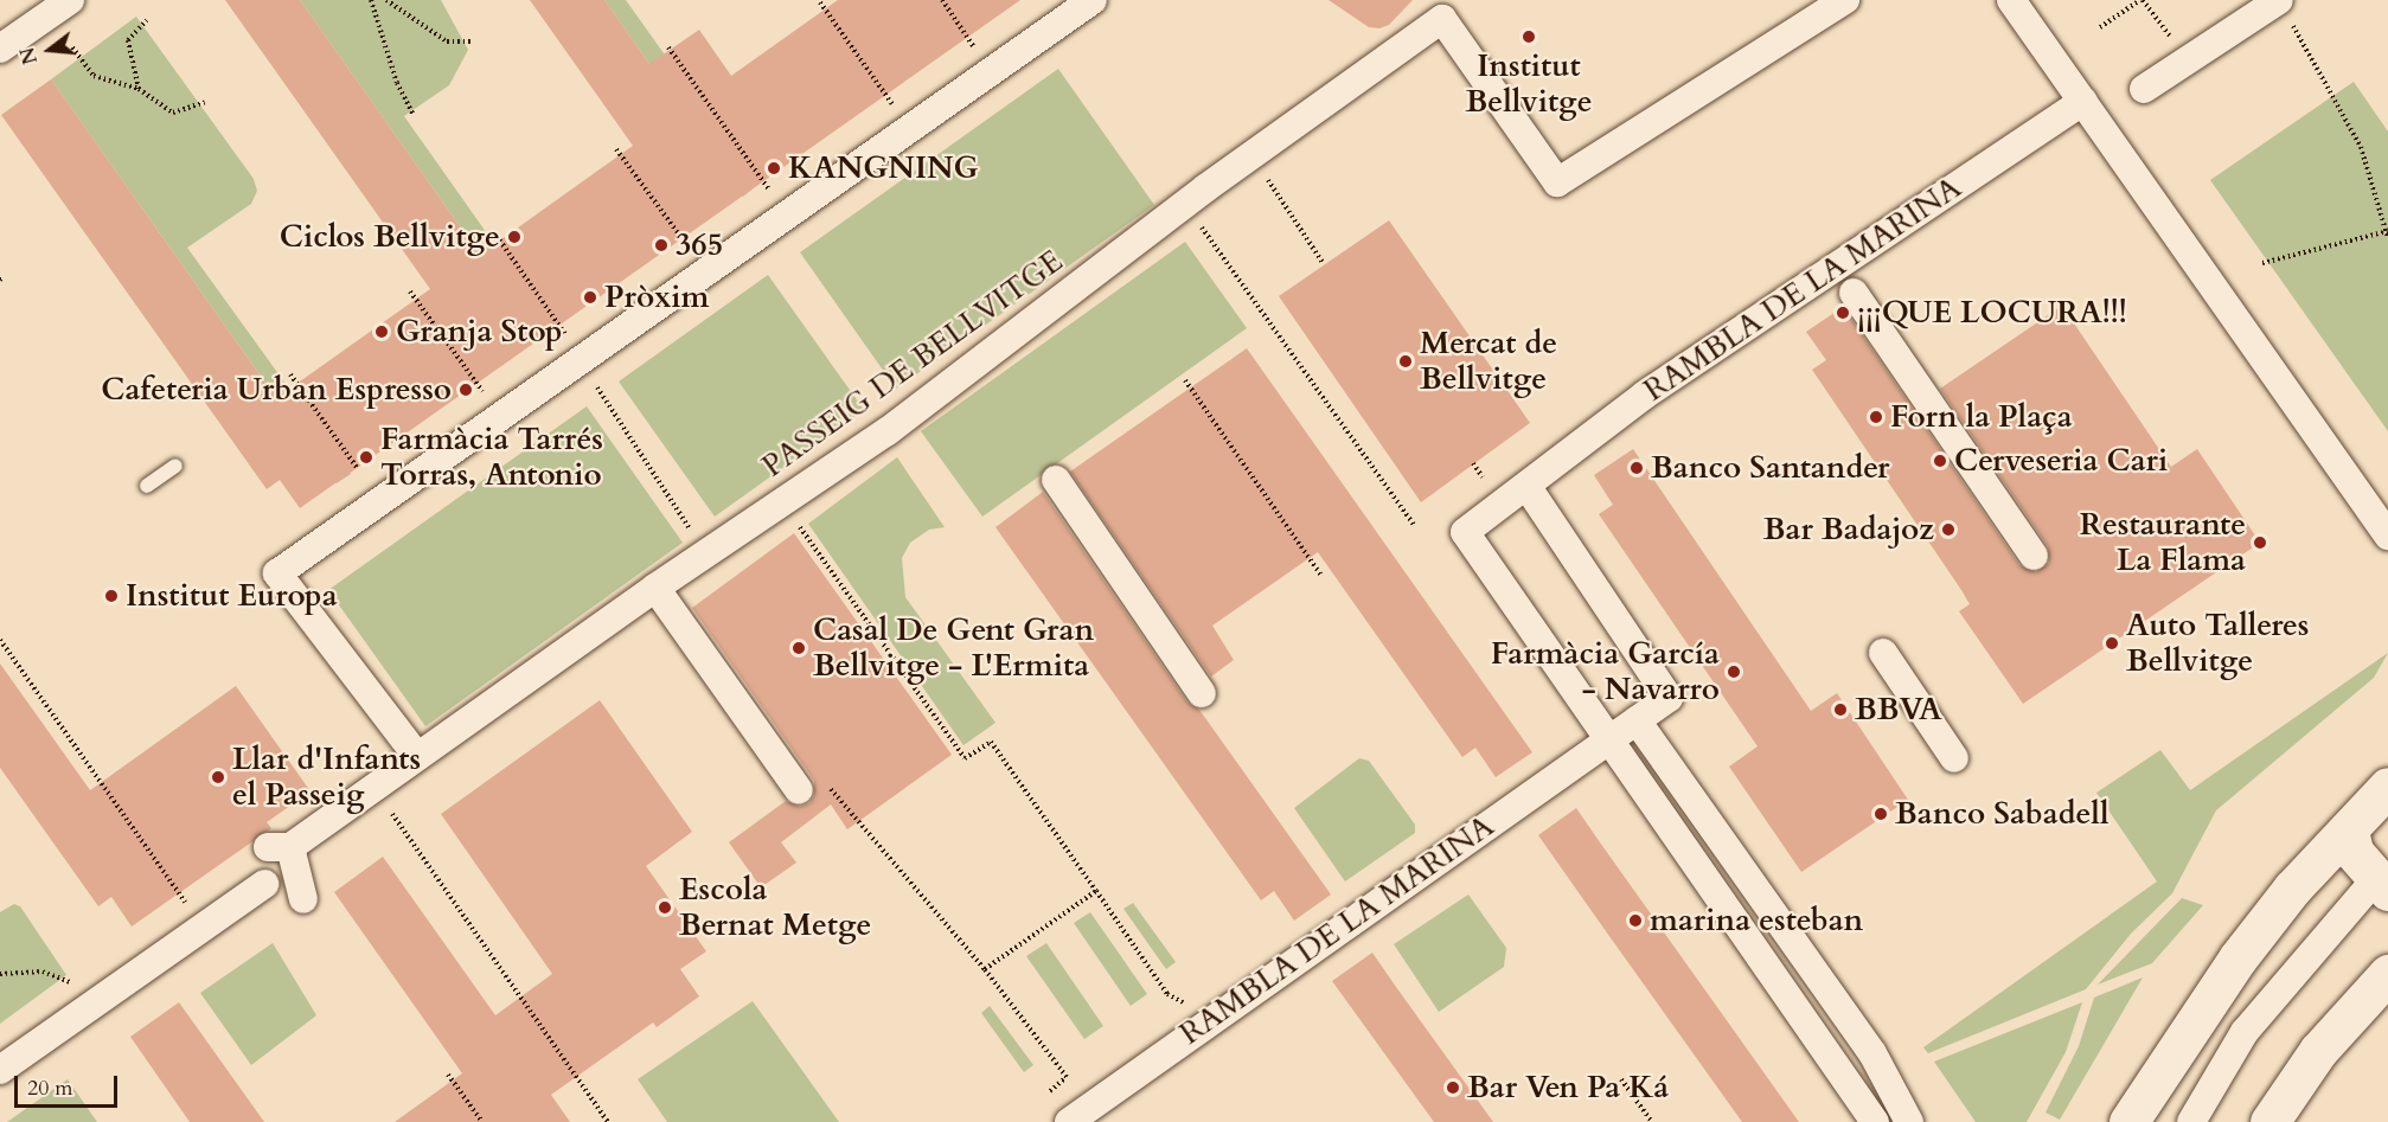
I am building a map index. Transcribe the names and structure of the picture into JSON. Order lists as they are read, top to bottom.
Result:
{
  "streets": {
    "street": ["RAMBLA DE LA MARINA", "PASSEIG DE BELLVITGE"]
  },
  "places": [
    "Institut Bellvitge",
    "KANGNING",
    "Ciclos Bellvitge",
    "365",
    "Pròxim",
    "¡¡¡QUE LOCURA!!!",
    "Granja Stop",
    "Mercat de Bellvitge",
    "Cafeteria Urban Espresso",
    "Forn la Plaça",
    "Farmàcia Tarrés Torras, Antonio",
    "Cerveseria Cari",
    "Banco Santander",
    "Bar Badajoz",
    "Restaurante La Flama",
    "Institut Europa",
    "Auto Talleres Bellvitge",
    "Casal De Gent Gran Bellvitge - L'Ermita",
    "Farmàcia García - Navarro",
    "BBVA",
    "Llar d'Infants el Passeig",
    "Banco Sabadell",
    "Escola Bernat Metge",
    "marina esteban",
    "Bar Ven Pa Ká"
  ],
  "scale_bar": "20 m",
  "north": "left"
}
